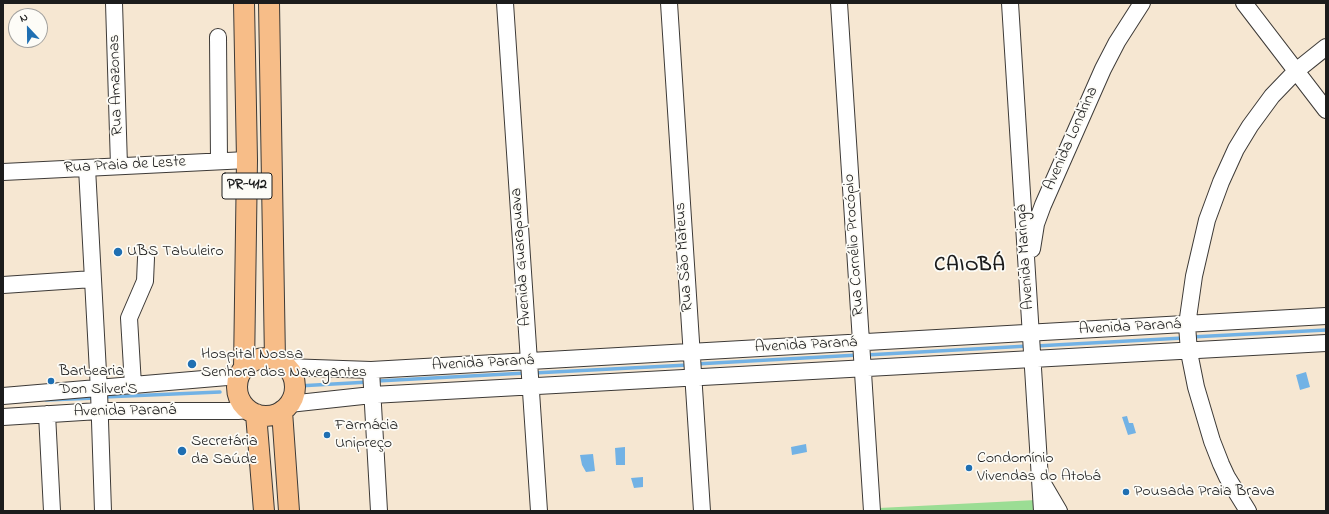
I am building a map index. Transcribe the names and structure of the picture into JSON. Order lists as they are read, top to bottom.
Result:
{
  "streets": {
    "main road": ["PR-412"],
    "street": [
      "Rua Amazonas",
      "Avenida Londrina",
      "Rua Praia de Leste",
      "Rua Cornélio Procópio",
      "Avenida Guarapuava",
      "Rua São Mateus",
      "Avenida Maringá",
      "Avenida Paraná"
    ]
  },
  "crossings": [
    ["Rua Amazonas", "Rua Praia de Leste"],
    ["Avenida Londrina", "Avenida Maringá"],
    ["Rua Praia de Leste", "PR-412"],
    ["PR-412", "Avenida Paraná"],
    ["Rua Cornélio Procópio", "Avenida Paraná"],
    ["Avenida Guarapuava", "Avenida Paraná"],
    ["Rua São Mateus", "Avenida Paraná"],
    ["Avenida Maringá", "Avenida Paraná"]
  ],
  "districts": ["CAIOBÁ"],
  "places": [
    "UBS Tabuleiro",
    "Hospital Nossa Senhora dos Navegantes",
    "Barbearia Don Silver'S",
    "Farmácia Unipreço",
    "Secretária da Saúde",
    "Condomínio Vivendas do Atobá",
    "Pousada Praia Brava"
  ],
  "north": "top"
}
